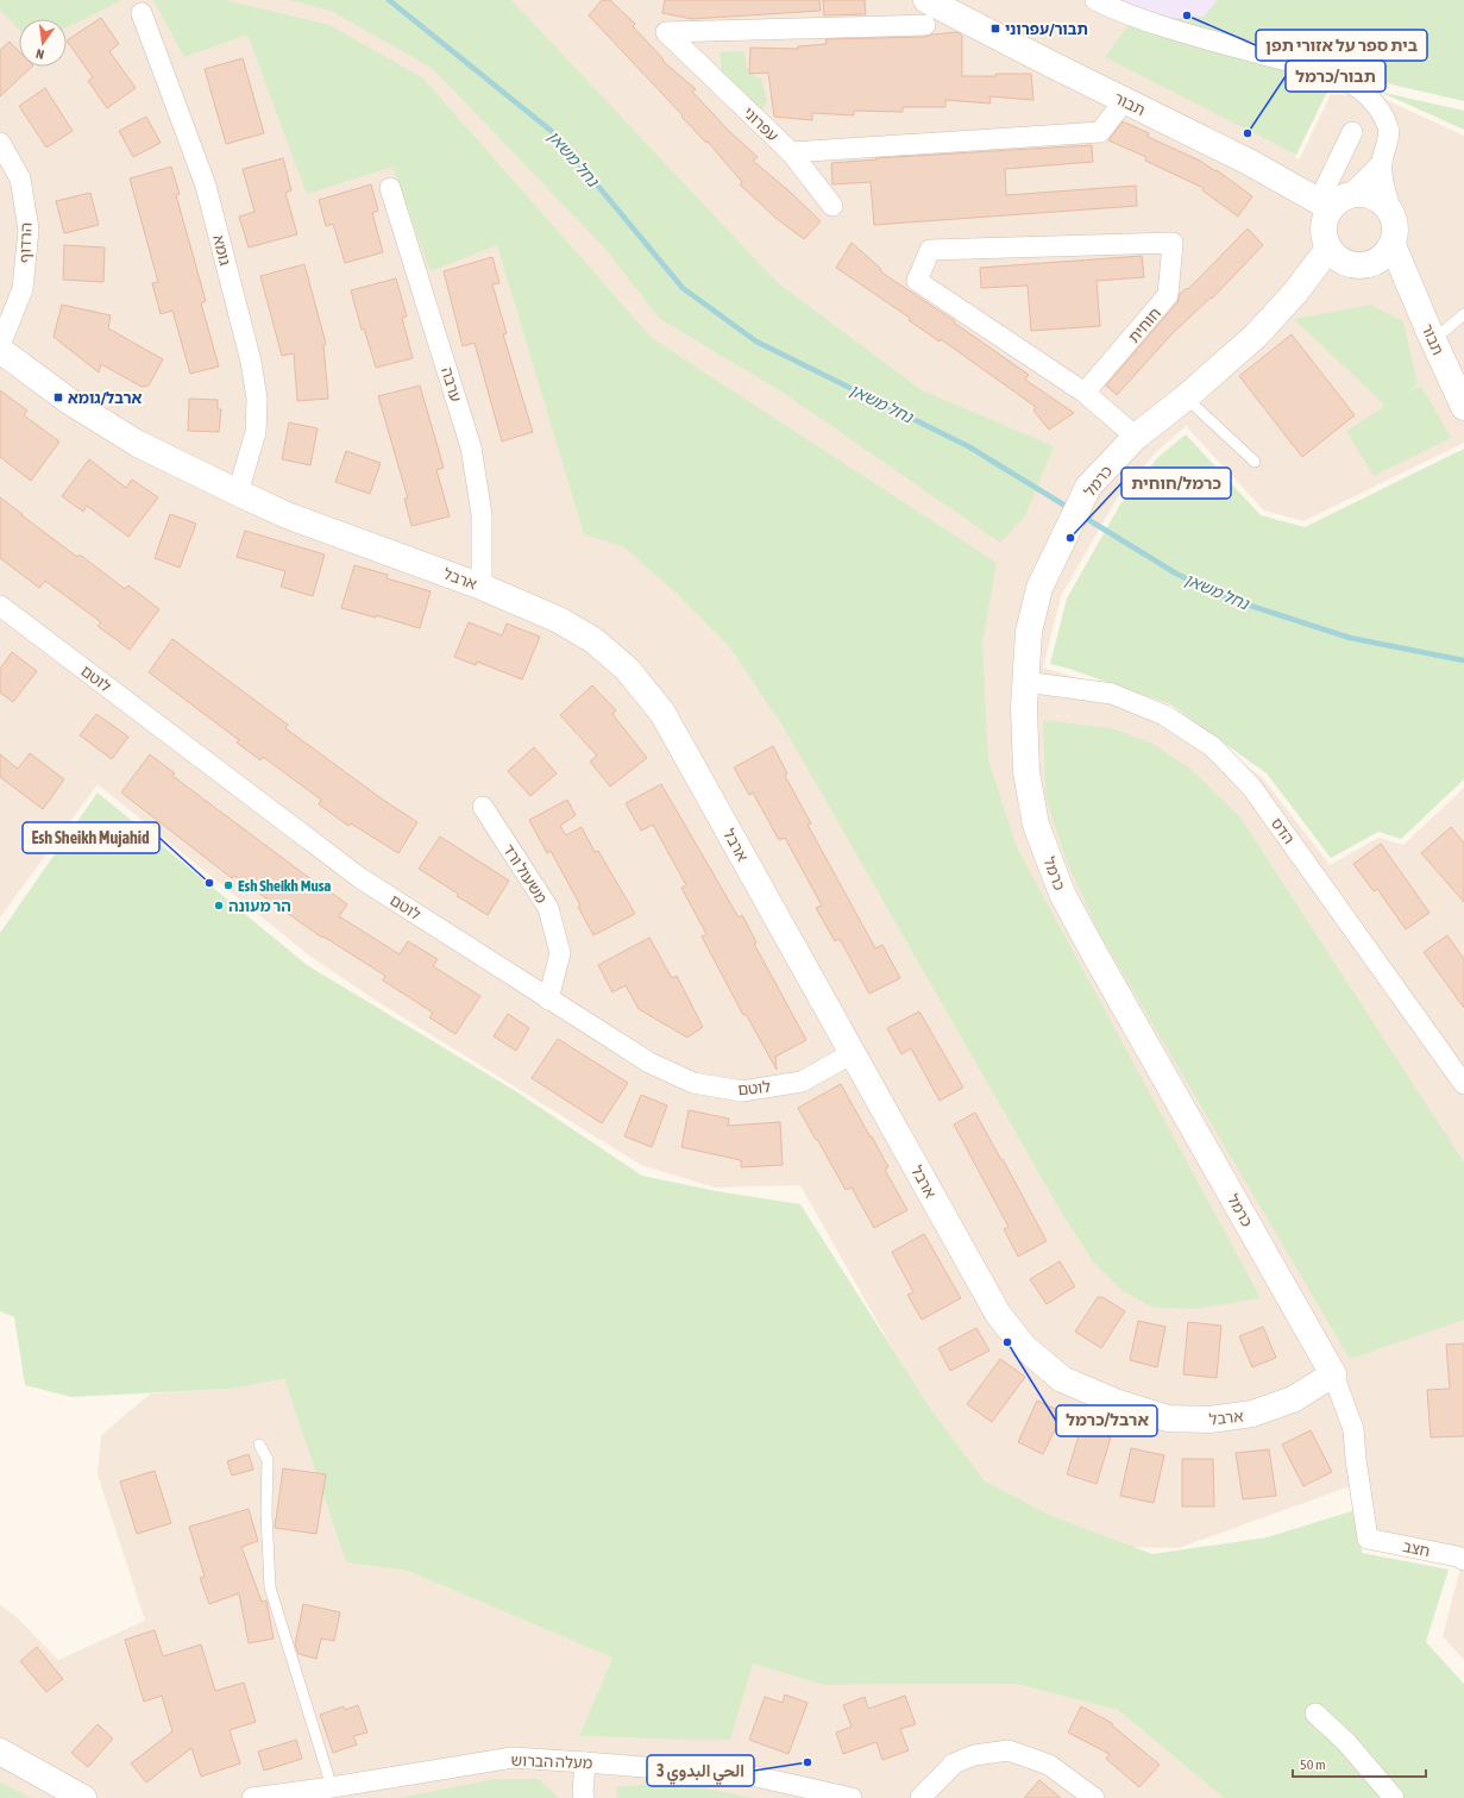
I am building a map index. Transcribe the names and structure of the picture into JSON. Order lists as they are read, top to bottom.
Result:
{
  "streets": {
    "street": [
      "תבור",
      "עפרוני",
      "הרדוף",
      "גומא",
      "חוחית",
      "ערבה",
      "כרמל",
      "ארבל",
      "לוטם",
      "הדס",
      "משעול ורד",
      "חצב",
      "מעלה הברוש"
    ]
  },
  "crossings": [
    ["תבור", "עפרוני"],
    ["תבור", "כרמל"],
    ["גומא", "ארבל"],
    ["ערבה", "ארבל"],
    ["כרמל", "ארבל"],
    ["כרמל", "הדס"],
    ["כרמל", "חצב"],
    ["ארבל", "לוטם"],
    ["לוטם", "משעול ורד"]
  ],
  "water": ["נחל משאן"],
  "places": {
    "other": [
      "בית ספר על אזורי תפן",
      "תבור/כרמל",
      "כרמל/חוחית",
      "Esh Sheikh Mujahid",
      "Esh Sheikh Musa",
      "הר מעונה",
      "ארבל/כרמל",
      "الحي البدوي 3"
    ],
    "transit": ["תבור/עפרוני", "ארבל/גומא"]
  },
  "scale_bar": "50 m",
  "north": "bottom"
}
